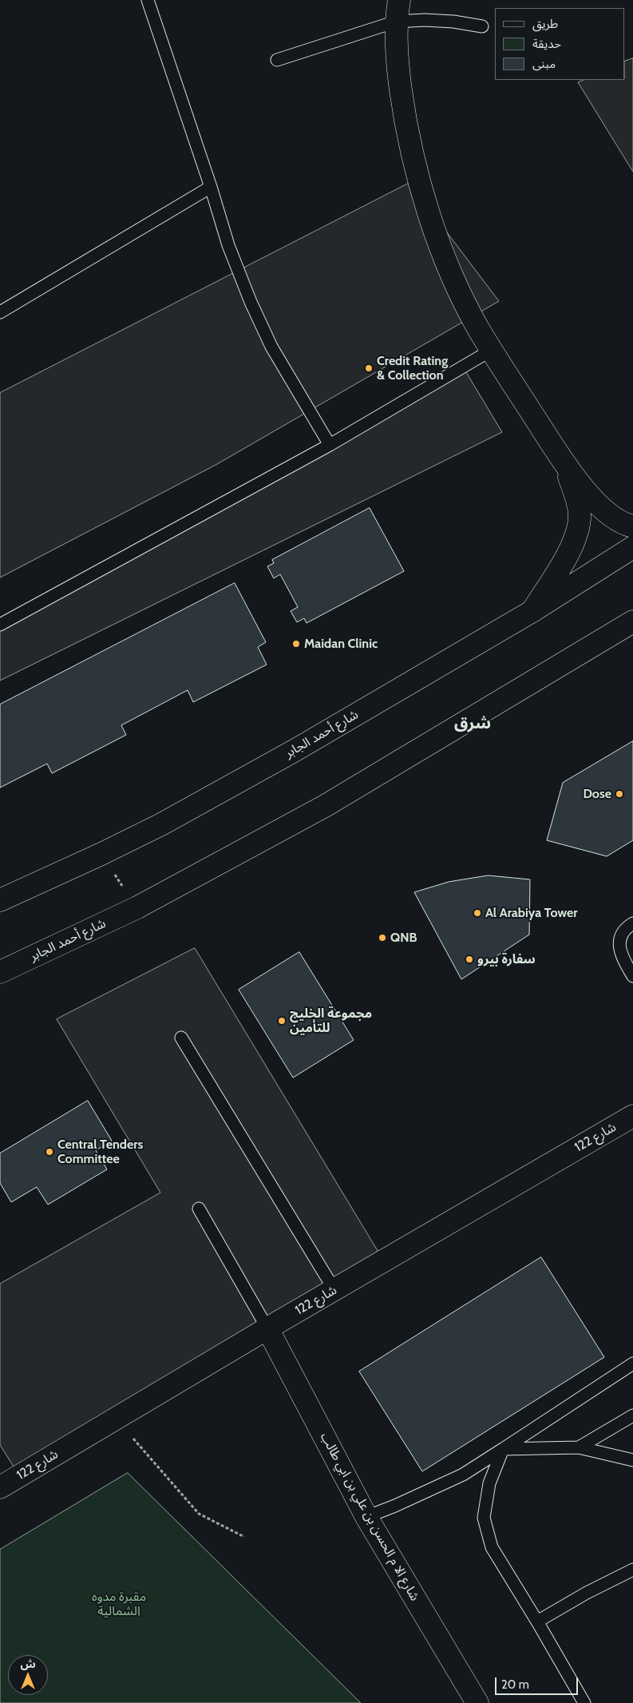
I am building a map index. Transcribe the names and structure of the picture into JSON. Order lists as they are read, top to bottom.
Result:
{
  "streets": {
    "street": ["شارع أحمد الجابر", "شارع 122", "شارع الا م الحسن بن علي بن ابي طالب"]
  },
  "crossings": [
    ["شارع 122", "شارع الا م الحسن بن علي بن ابي طالب"]
  ],
  "districts": ["شرق"],
  "parks": ["مقبرة مدوه الشمالية"],
  "places": [
    "Credit Rating & Collection",
    "Maidan Clinic",
    "Dose",
    "Al Arabiya Tower",
    "QNB",
    "سفارة بيرو",
    "مجموعة الخليج للتأمين",
    "Central Tenders Committee"
  ],
  "legend": ["طريق", "حديقة", "مبنى"],
  "scale_bar": "20 m",
  "north": "top"
}
